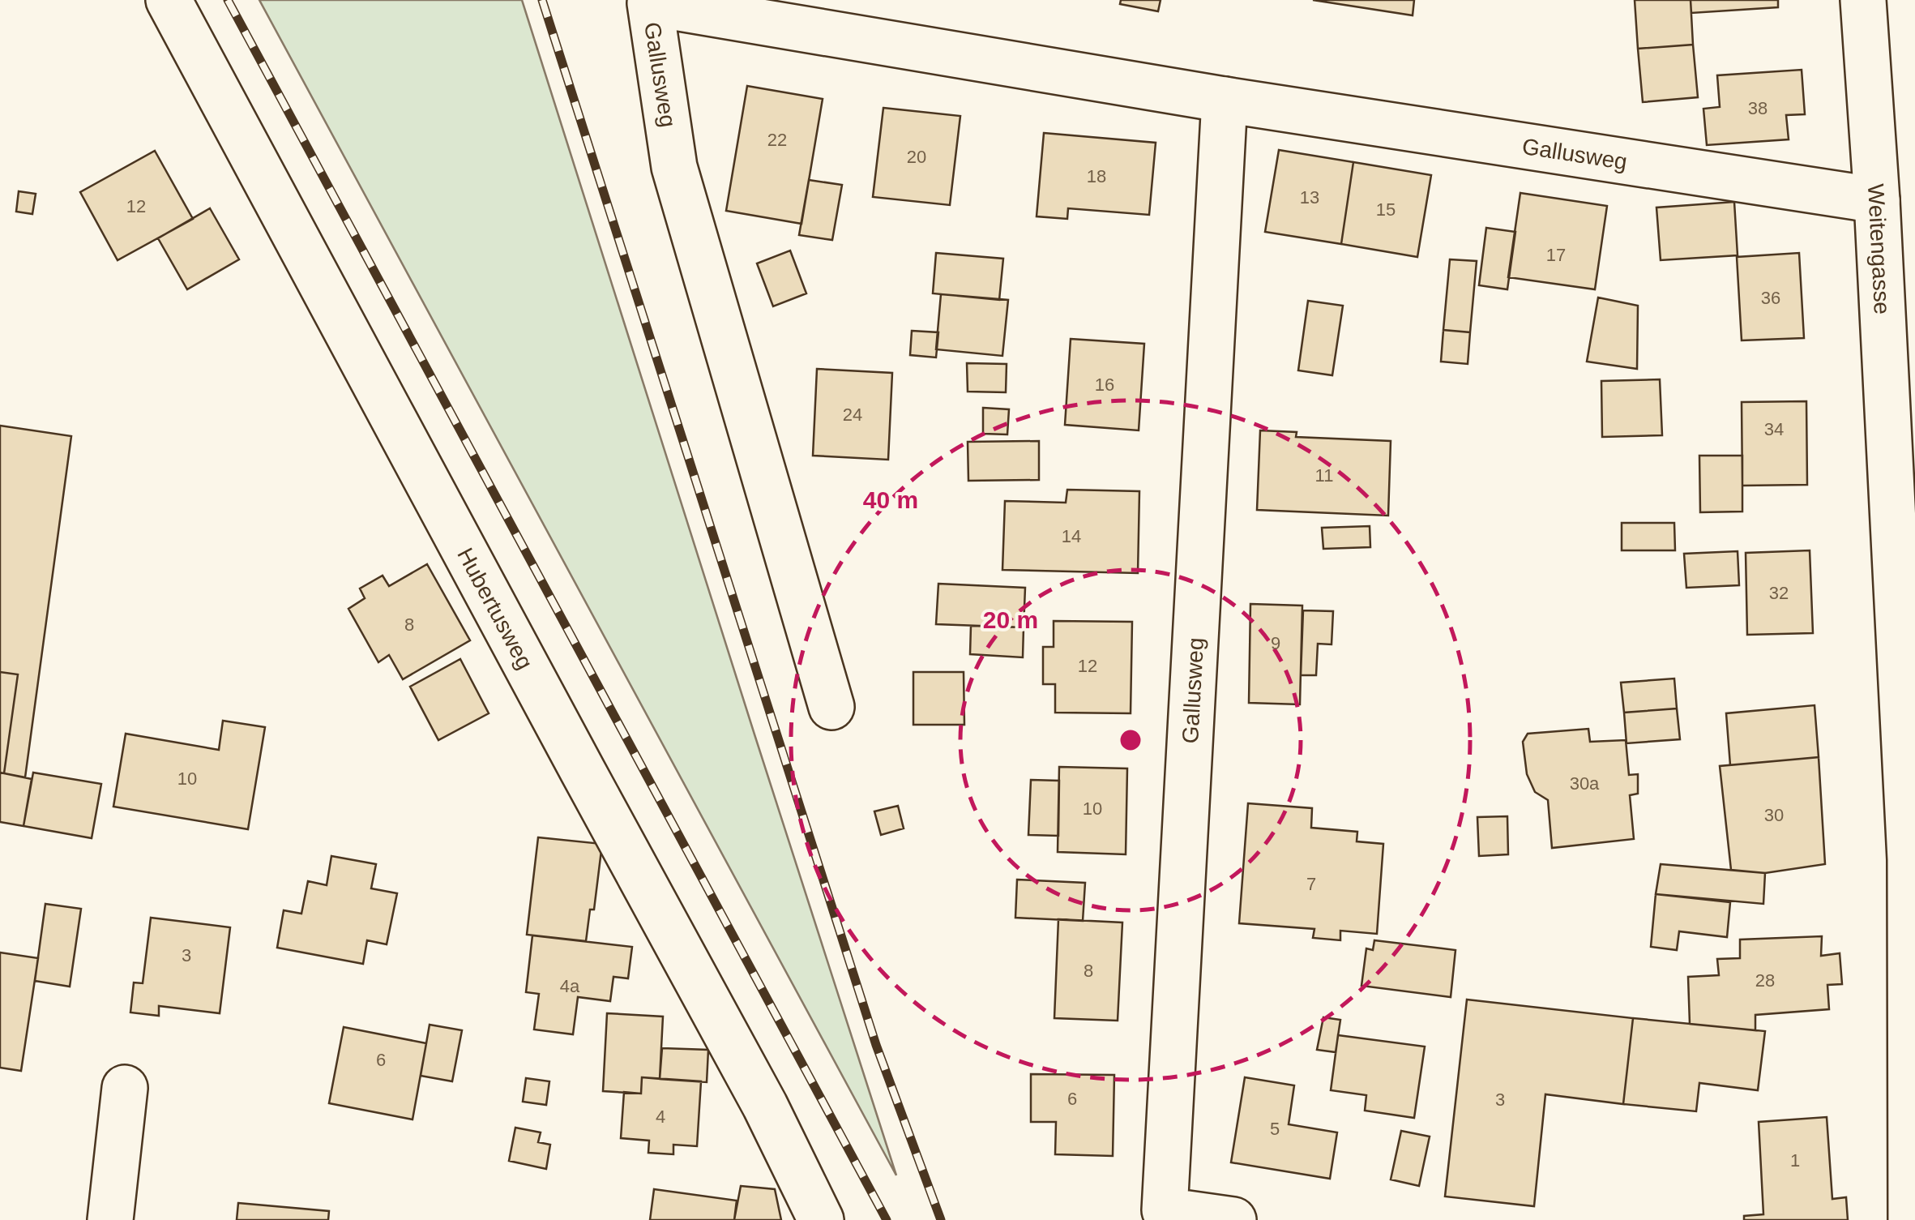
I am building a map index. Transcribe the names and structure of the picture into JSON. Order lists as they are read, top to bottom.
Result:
{
  "streets": {
    "street": ["Gallusweg", "Weitengasse", "Hubertusweg"]
  },
  "crossings": [
    ["Gallusweg", "Weitengasse"]
  ],
  "house_numbers": [
    "38",
    "22",
    "20",
    "18",
    "13",
    "12",
    "15",
    "17",
    "36",
    "16",
    "24",
    "34",
    "11",
    "14",
    "32",
    "8",
    "9",
    "12",
    "10",
    "30a",
    "10",
    "30",
    "7",
    "3",
    "8",
    "28",
    "4a",
    "6",
    "6",
    "3",
    "4",
    "5",
    "1"
  ],
  "rings": ["40 m", "20 m"]
}
